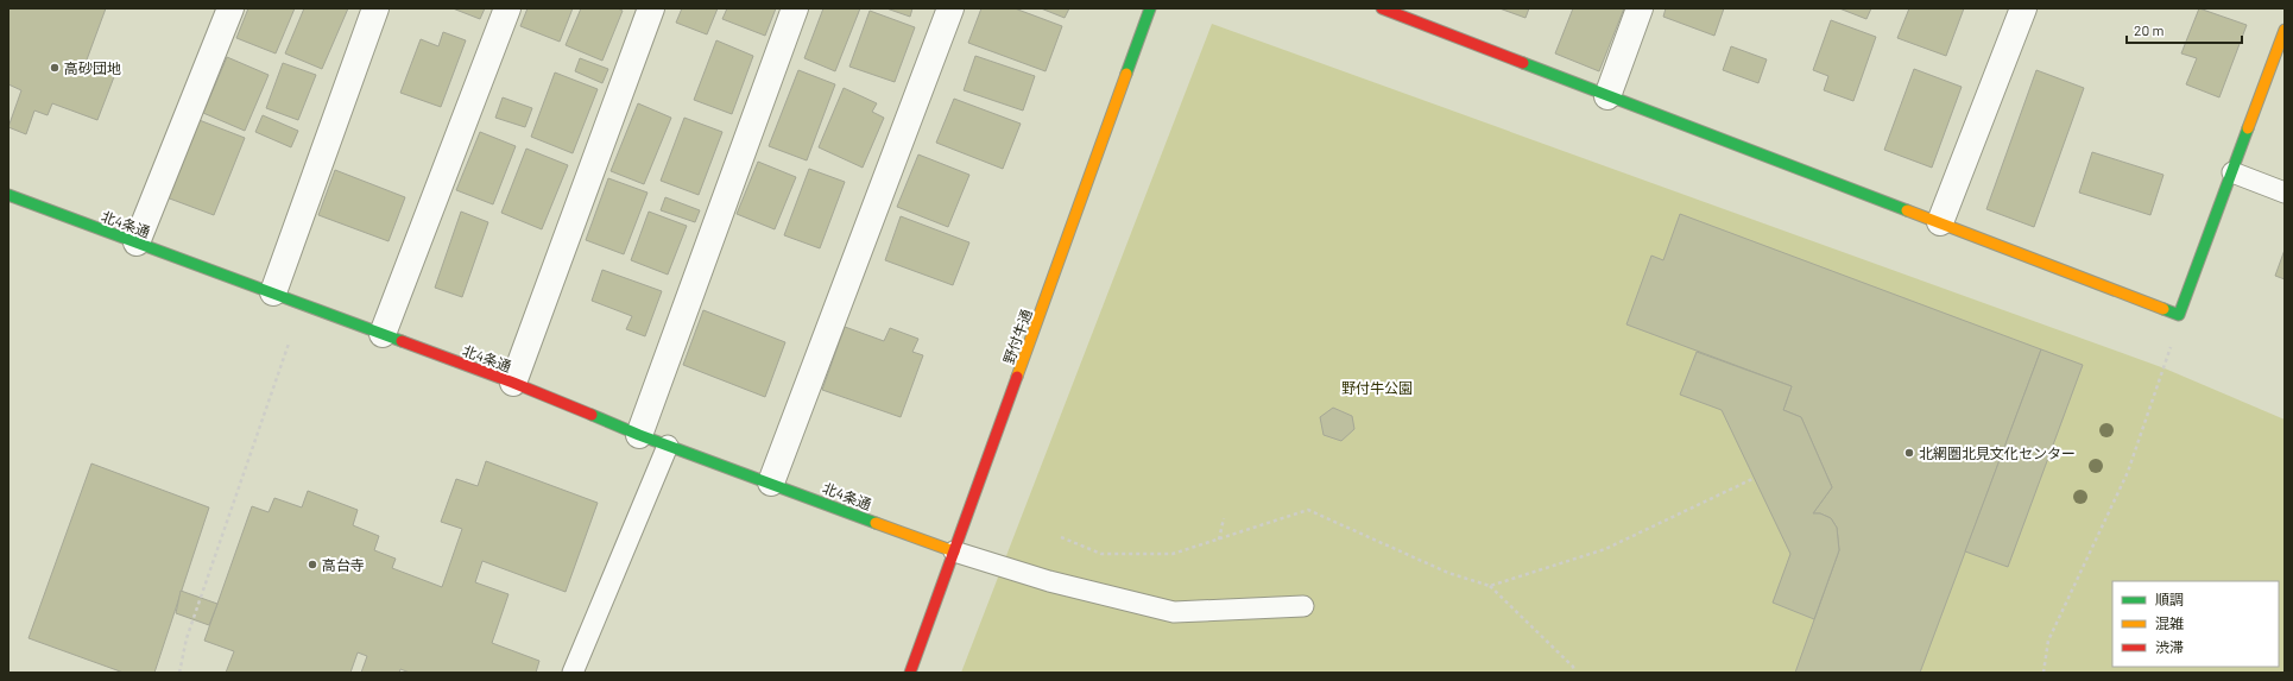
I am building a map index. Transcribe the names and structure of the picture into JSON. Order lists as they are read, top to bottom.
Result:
{
  "streets": {
    "street": ["北4条通", "野付牛通"]
  },
  "crossings": [
    ["北4条通", "野付牛通"]
  ],
  "parks": ["野付牛公園"],
  "places": ["高砂団地", "北網圏北見文化センター", "高台寺"],
  "legend": ["順調", "混雑", "渋滞"],
  "scale_bar": "20 m"
}
